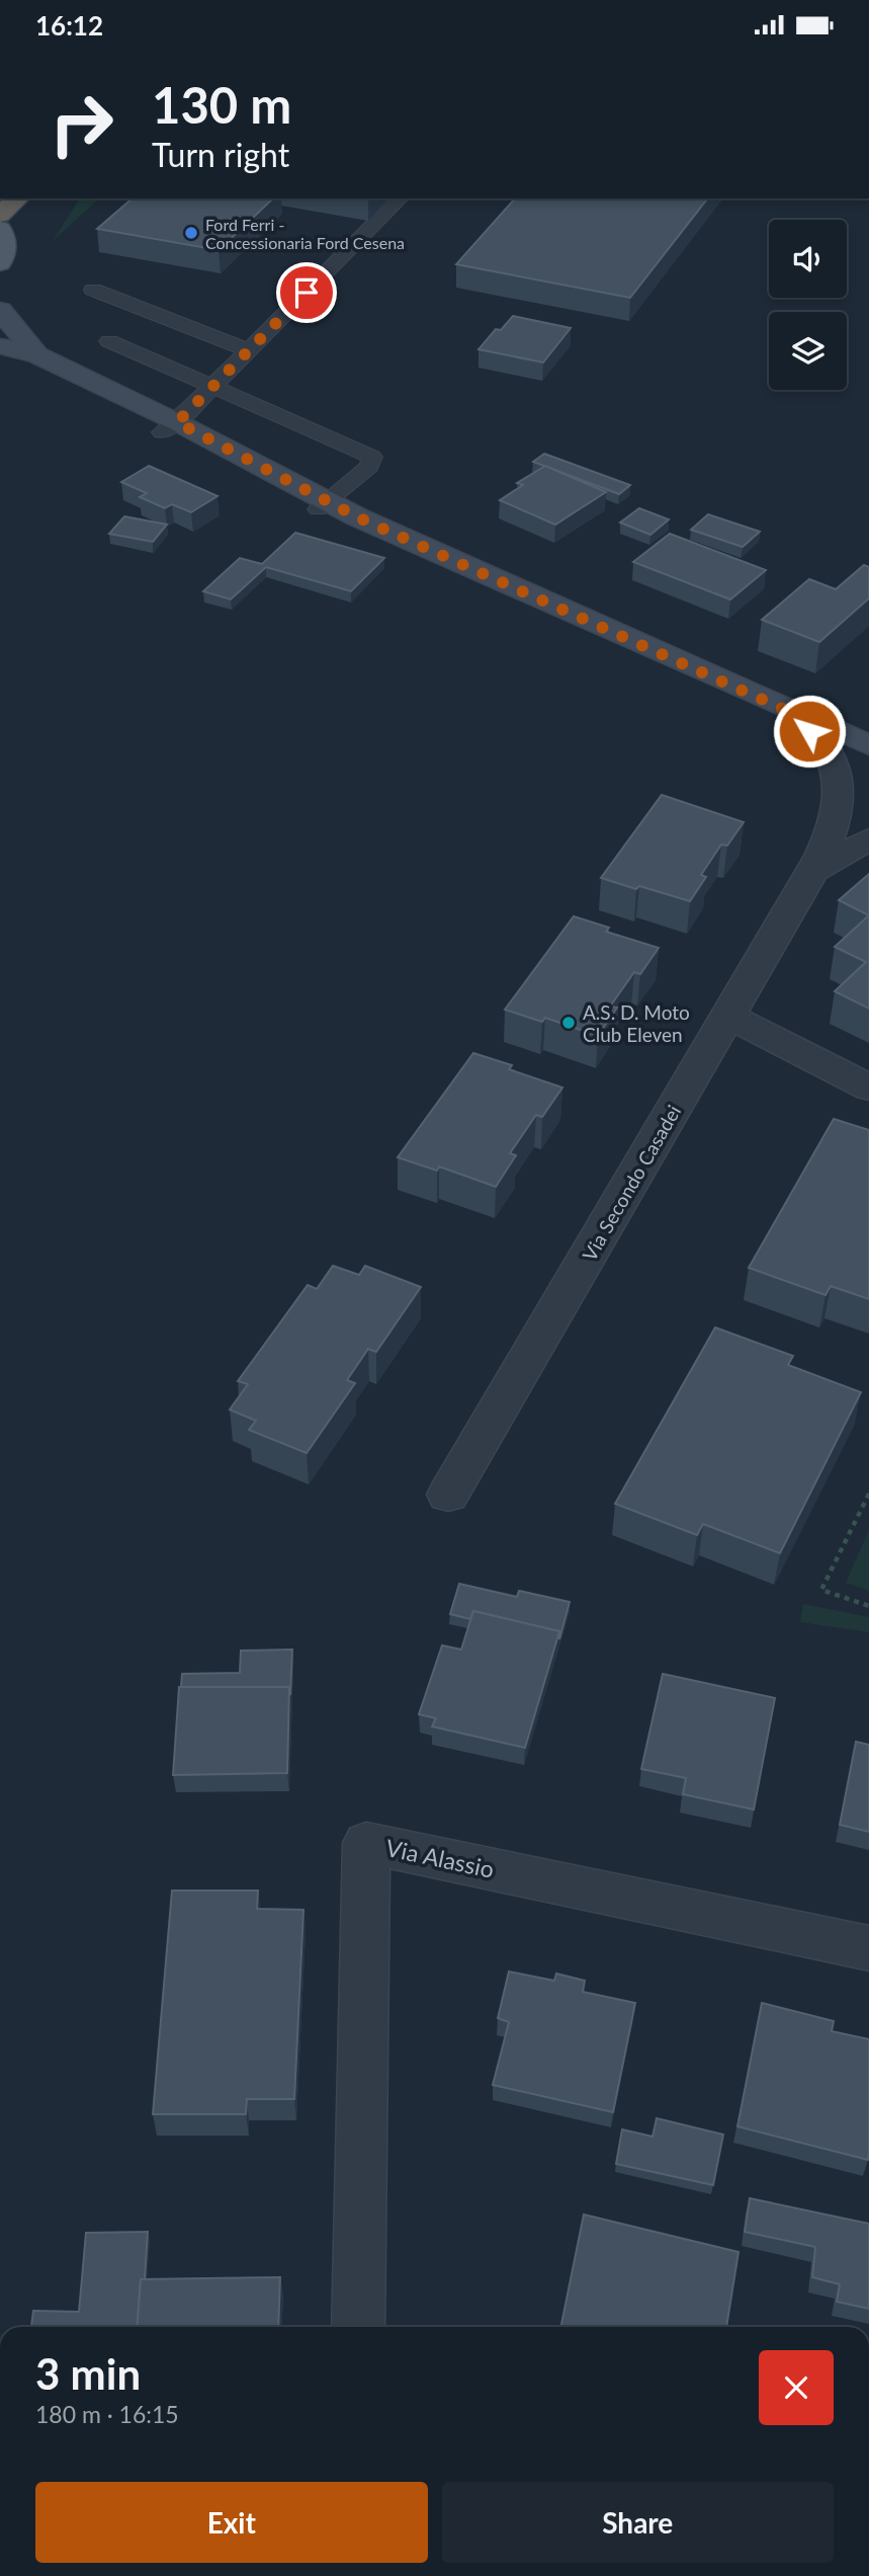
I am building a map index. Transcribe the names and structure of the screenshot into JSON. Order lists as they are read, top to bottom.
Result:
{
  "streets": {
    "street": ["Via Secondo Casadei", "Via Alassio"]
  },
  "places": ["Ford Ferri - Concessionaria Ford Cesena", "A.S. D. Moto Club Eleven"],
  "page": {
    "status": "16:12",
    "turn": ["130 m", "Turn right"],
    "heading": ["3 min", "180 m · 16:15"],
    "buttons": ["Exit", "Share"]
  }
}
